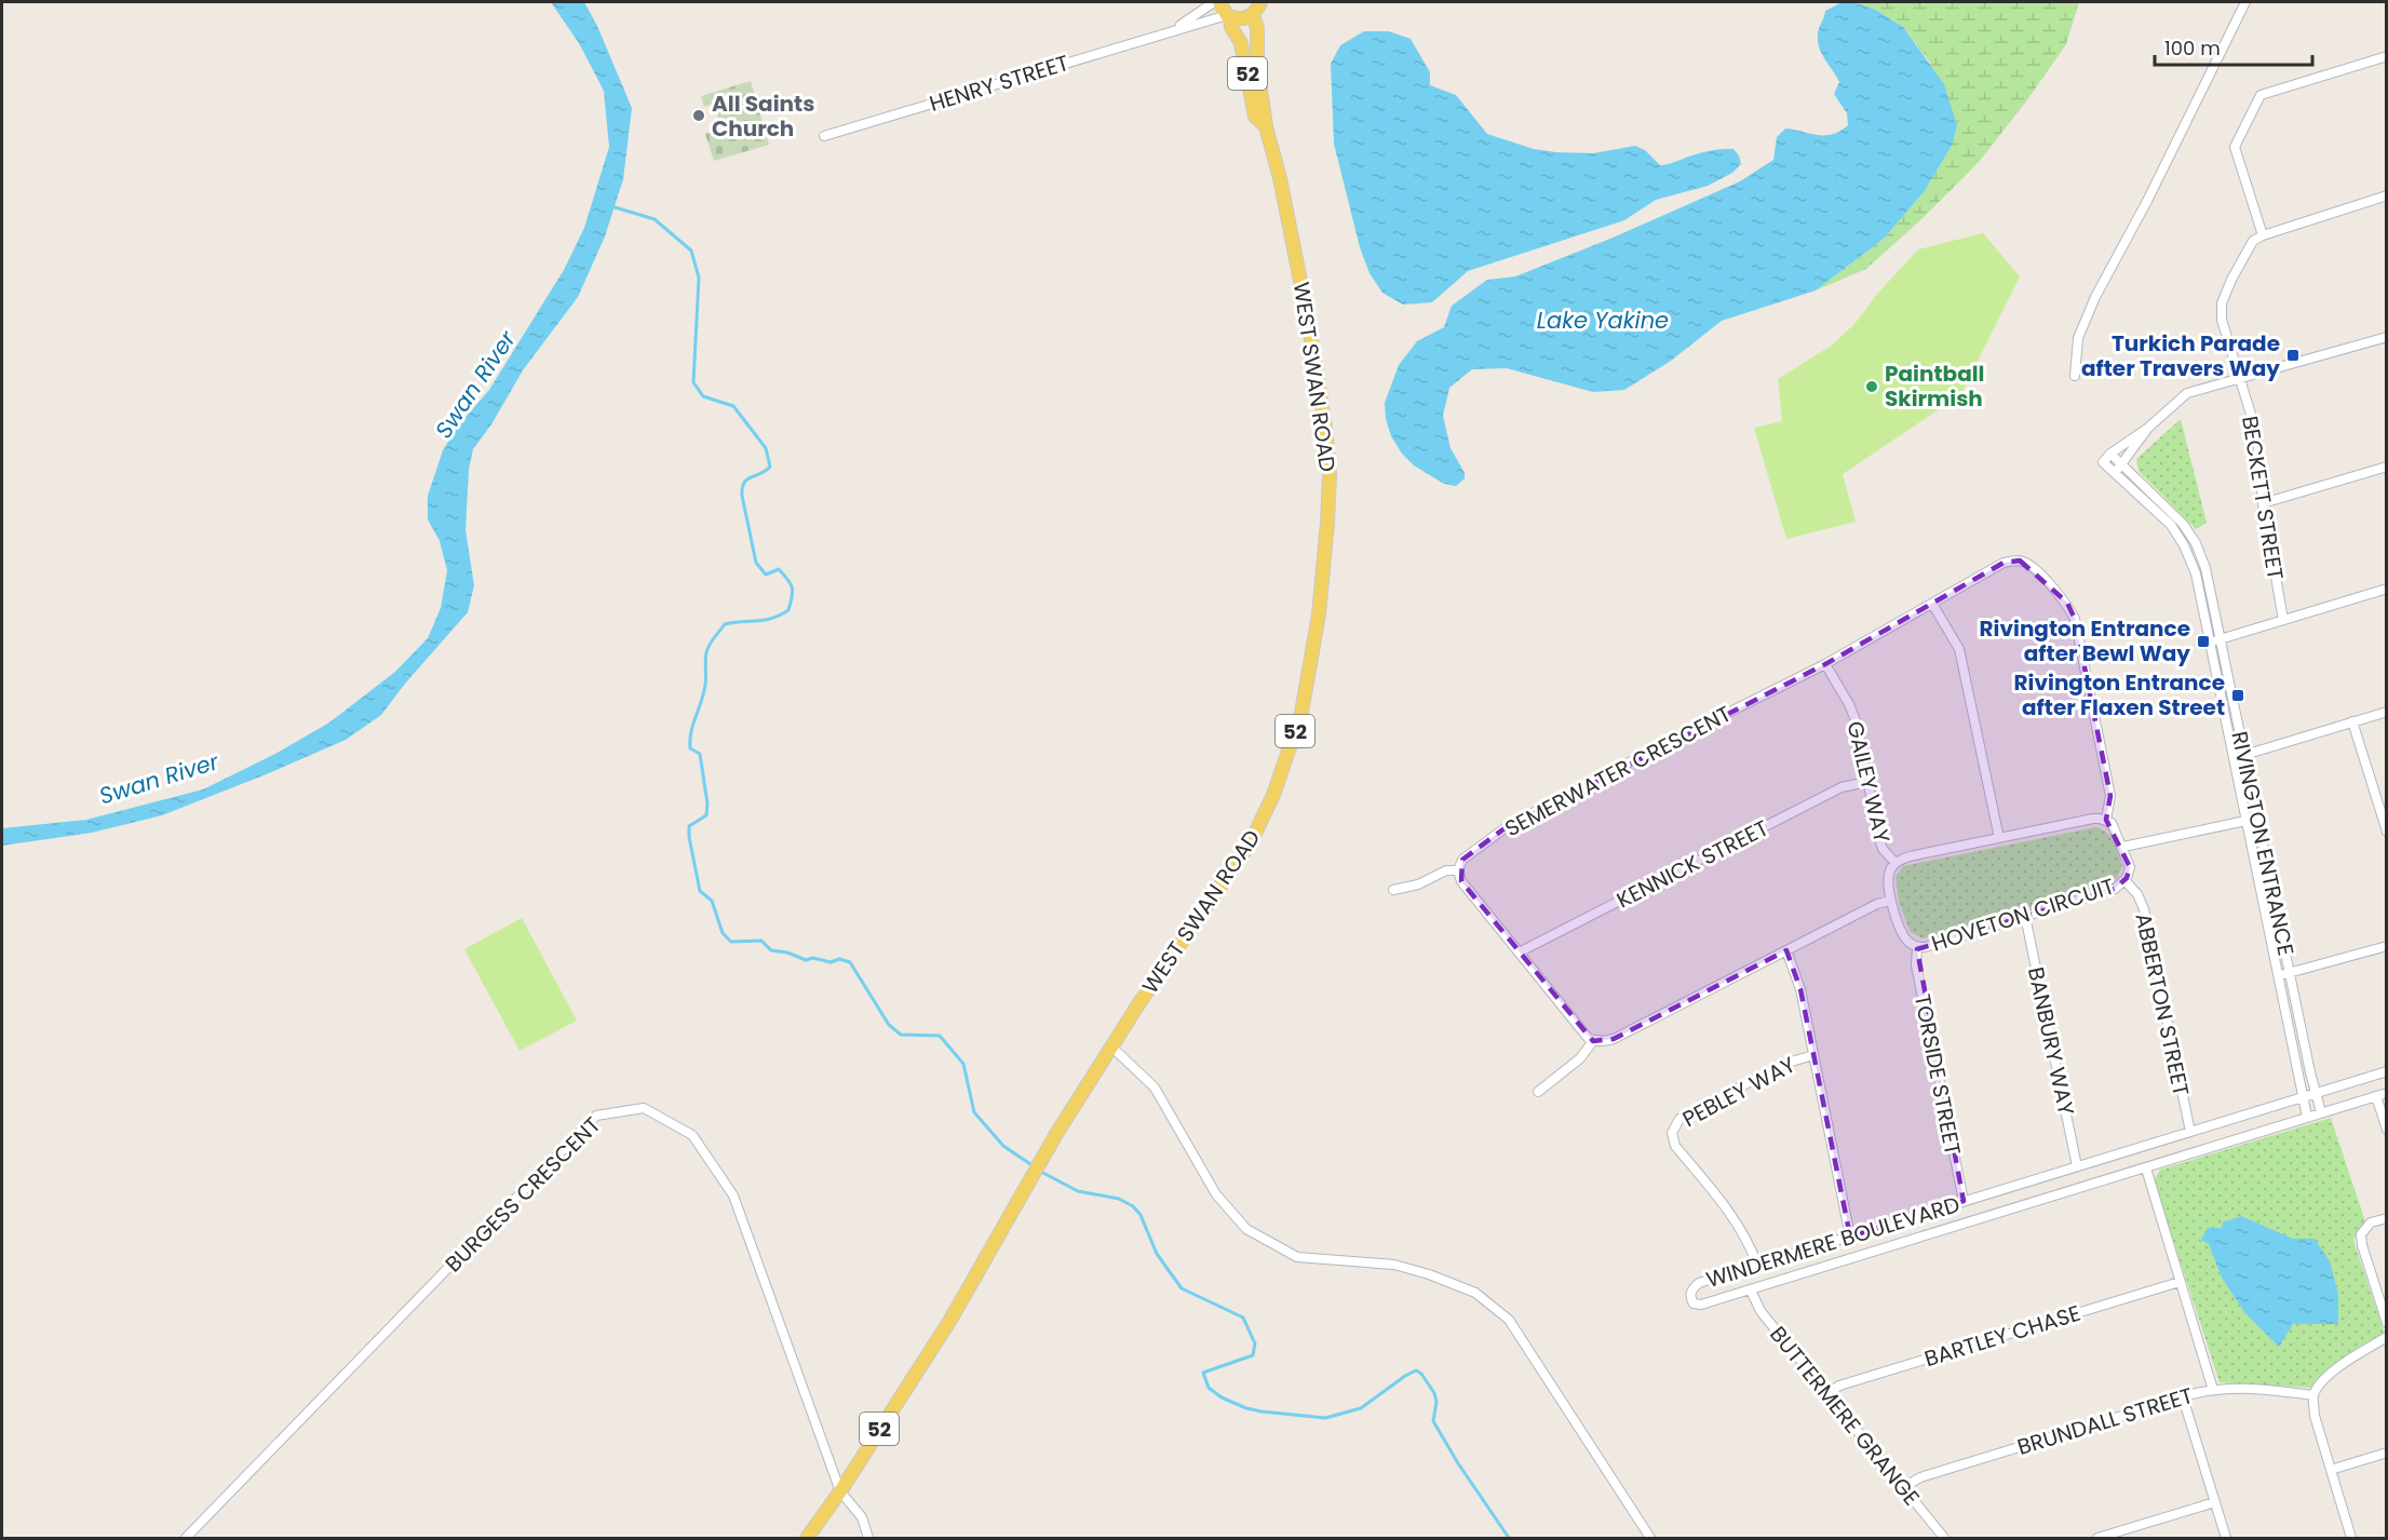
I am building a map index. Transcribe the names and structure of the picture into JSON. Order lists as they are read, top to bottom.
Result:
{
  "streets": {
    "main road": ["52", "WEST SWAN ROAD"],
    "street": [
      "HENRY STREET",
      "BECKETT STREET",
      "SEMERWATER CRESCENT",
      "GAILEY WAY",
      "RIVINGTON ENTRANCE",
      "KENNICK STREET",
      "HOVETON CIRCUIT",
      "ABBERTON STREET",
      "BANBURY WAY",
      "TORSIDE STREET",
      "PEBLEY WAY",
      "BURGESS CRESCENT",
      "WINDERMERE BOULEVARD",
      "BARTLEY CHASE",
      "BUTTERMERE GRANGE",
      "BRUNDALL STREET"
    ]
  },
  "crossings": [
    ["52", "HENRY STREET"],
    ["52", "WEST SWAN ROAD"],
    ["HENRY STREET", "WEST SWAN ROAD"],
    ["WEST SWAN ROAD", "BURGESS CRESCENT"],
    ["SEMERWATER CRESCENT", "GAILEY WAY"],
    ["SEMERWATER CRESCENT", "HOVETON CIRCUIT"],
    ["GAILEY WAY", "KENNICK STREET"],
    ["GAILEY WAY", "HOVETON CIRCUIT"],
    ["RIVINGTON ENTRANCE", "WINDERMERE BOULEVARD"],
    ["HOVETON CIRCUIT", "ABBERTON STREET"],
    ["HOVETON CIRCUIT", "BANBURY WAY"],
    ["HOVETON CIRCUIT", "TORSIDE STREET"],
    ["ABBERTON STREET", "WINDERMERE BOULEVARD"],
    ["BANBURY WAY", "WINDERMERE BOULEVARD"],
    ["TORSIDE STREET", "WINDERMERE BOULEVARD"],
    ["PEBLEY WAY", "WINDERMERE BOULEVARD"],
    ["WINDERMERE BOULEVARD", "BUTTERMERE GRANGE"],
    ["BARTLEY CHASE", "BUTTERMERE GRANGE"],
    ["BUTTERMERE GRANGE", "BRUNDALL STREET"]
  ],
  "water": ["Lake Yakine", "Swan River"],
  "places": {
    "other": ["All Saints Church", "Paintball Skirmish"],
    "transit": ["Turkich Parade after Travers Way", "Rivington Entrance after Bewl Way", "Rivington Entrance after Flaxen Street"]
  },
  "scale_bar": "100 m"
}
